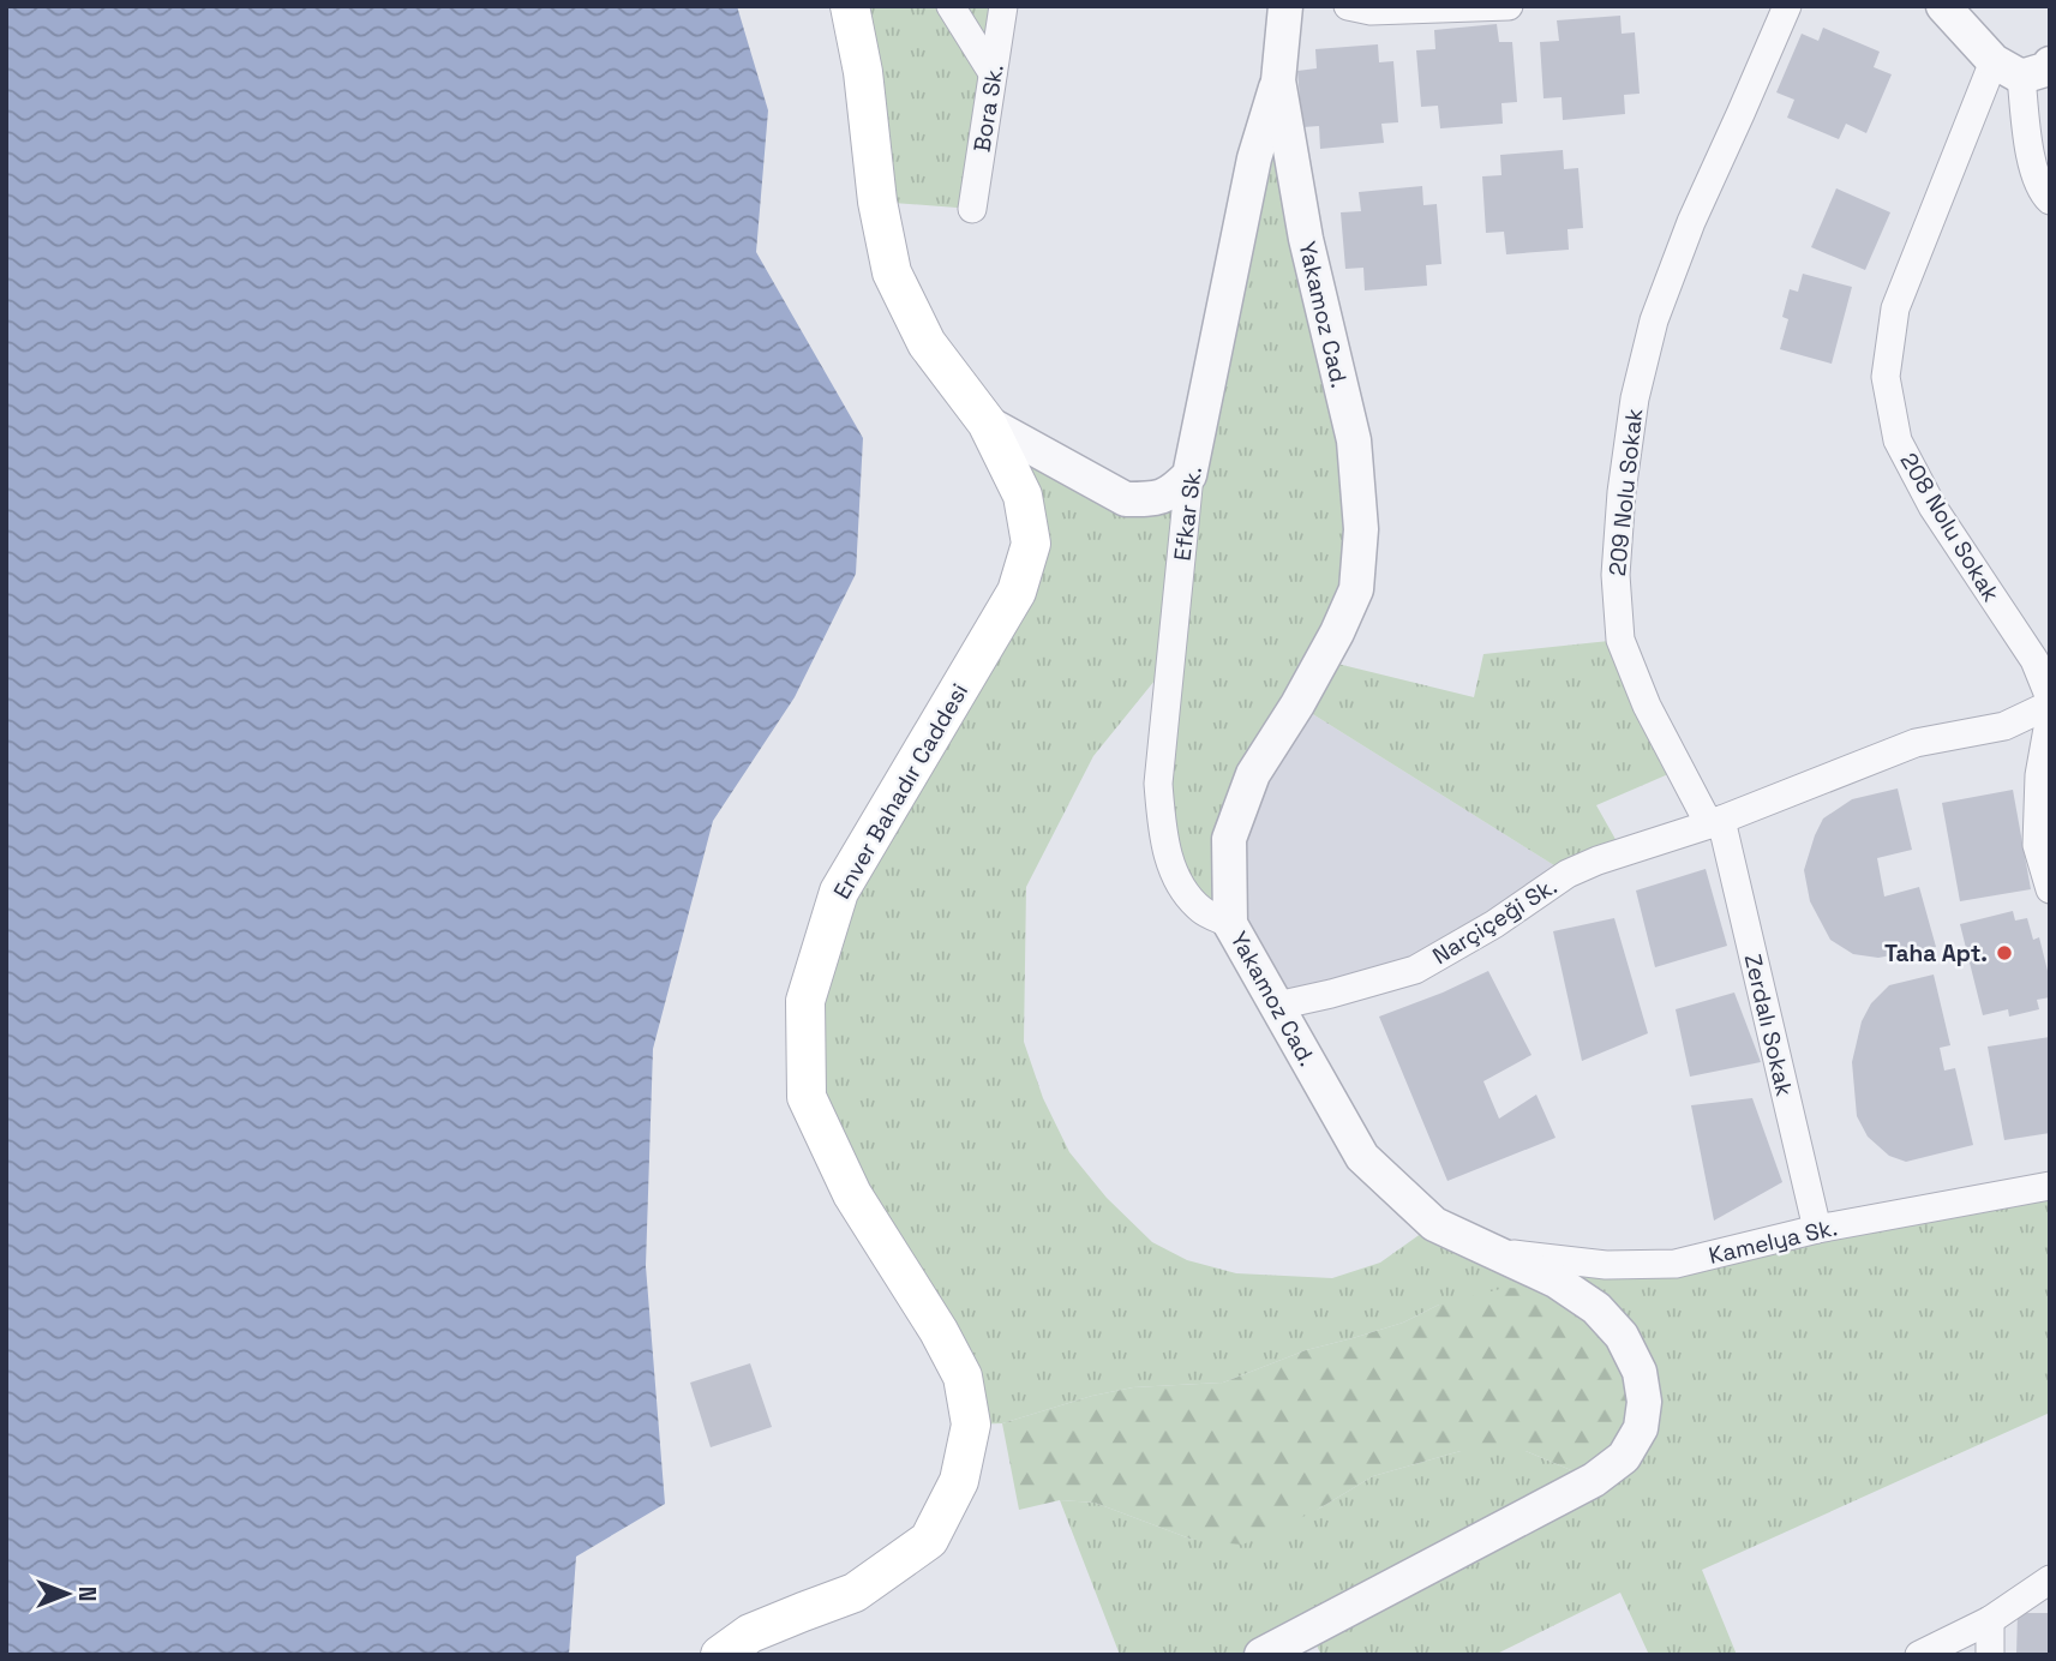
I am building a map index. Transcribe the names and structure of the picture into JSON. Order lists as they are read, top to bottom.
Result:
{
  "streets": {
    "main road": ["Enver Bahadır Caddesi"],
    "street": [
      "Bora Sk.",
      "Yakamoz Cad.",
      "209 Nolu Sokak",
      "Efkar Sk.",
      "208 Nolu Sokak",
      "Narçiçeği Sk.",
      "Zerdalı Sokak",
      "Kamelya Sk."
    ]
  },
  "crossings": [
    ["Yakamoz Cad.", "Efkar Sk."],
    ["Yakamoz Cad.", "Narçiçeği Sk."],
    ["Yakamoz Cad.", "Kamelya Sk."],
    ["209 Nolu Sokak", "Narçiçeği Sk."],
    ["209 Nolu Sokak", "Zerdalı Sokak"],
    ["Narçiçeği Sk.", "Zerdalı Sokak"],
    ["Zerdalı Sokak", "Kamelya Sk."]
  ],
  "places": ["Taha Apt."],
  "north": "right"
}
